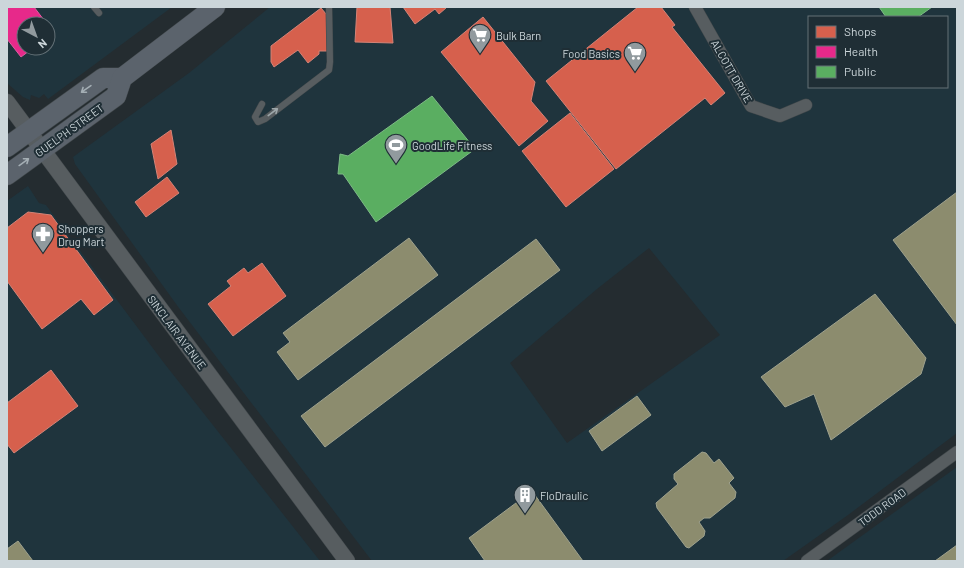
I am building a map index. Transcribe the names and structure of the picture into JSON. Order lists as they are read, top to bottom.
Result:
{
  "streets": {
    "main road": ["GUELPH STREET"],
    "street": ["ALCOTT DRIVE", "SINCLAIR AVENUE", "TODD ROAD"]
  },
  "crossings": [
    ["GUELPH STREET", "SINCLAIR AVENUE"]
  ],
  "places": {
    "supermarket": ["Bulk Barn", "Food Basics"],
    "sports": ["GoodLife Fitness"],
    "pharmacy": ["Shoppers Drug Mart"],
    "building": ["FloDraulic"]
  },
  "legend": ["Shops", "Health", "Public"],
  "north": "bottom right"
}
